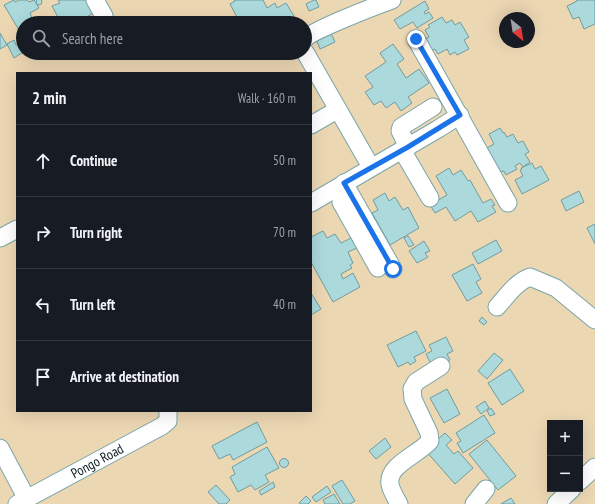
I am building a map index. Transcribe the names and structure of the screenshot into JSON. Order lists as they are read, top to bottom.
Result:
{
  "streets": {
    "street": ["Pongo Road"]
  },
  "north": "bottom right",
  "page": {
    "search": "Search here",
    "heading": ["2 min", "Walk · 160 m"],
    "list": [
      ["Continue", "50 m"],
      ["Turn right", "70 m"],
      ["Turn left", "40 m"],
      "Arrive at destination"
    ],
    "map_buttons": ["+", "−"]
  }
}
